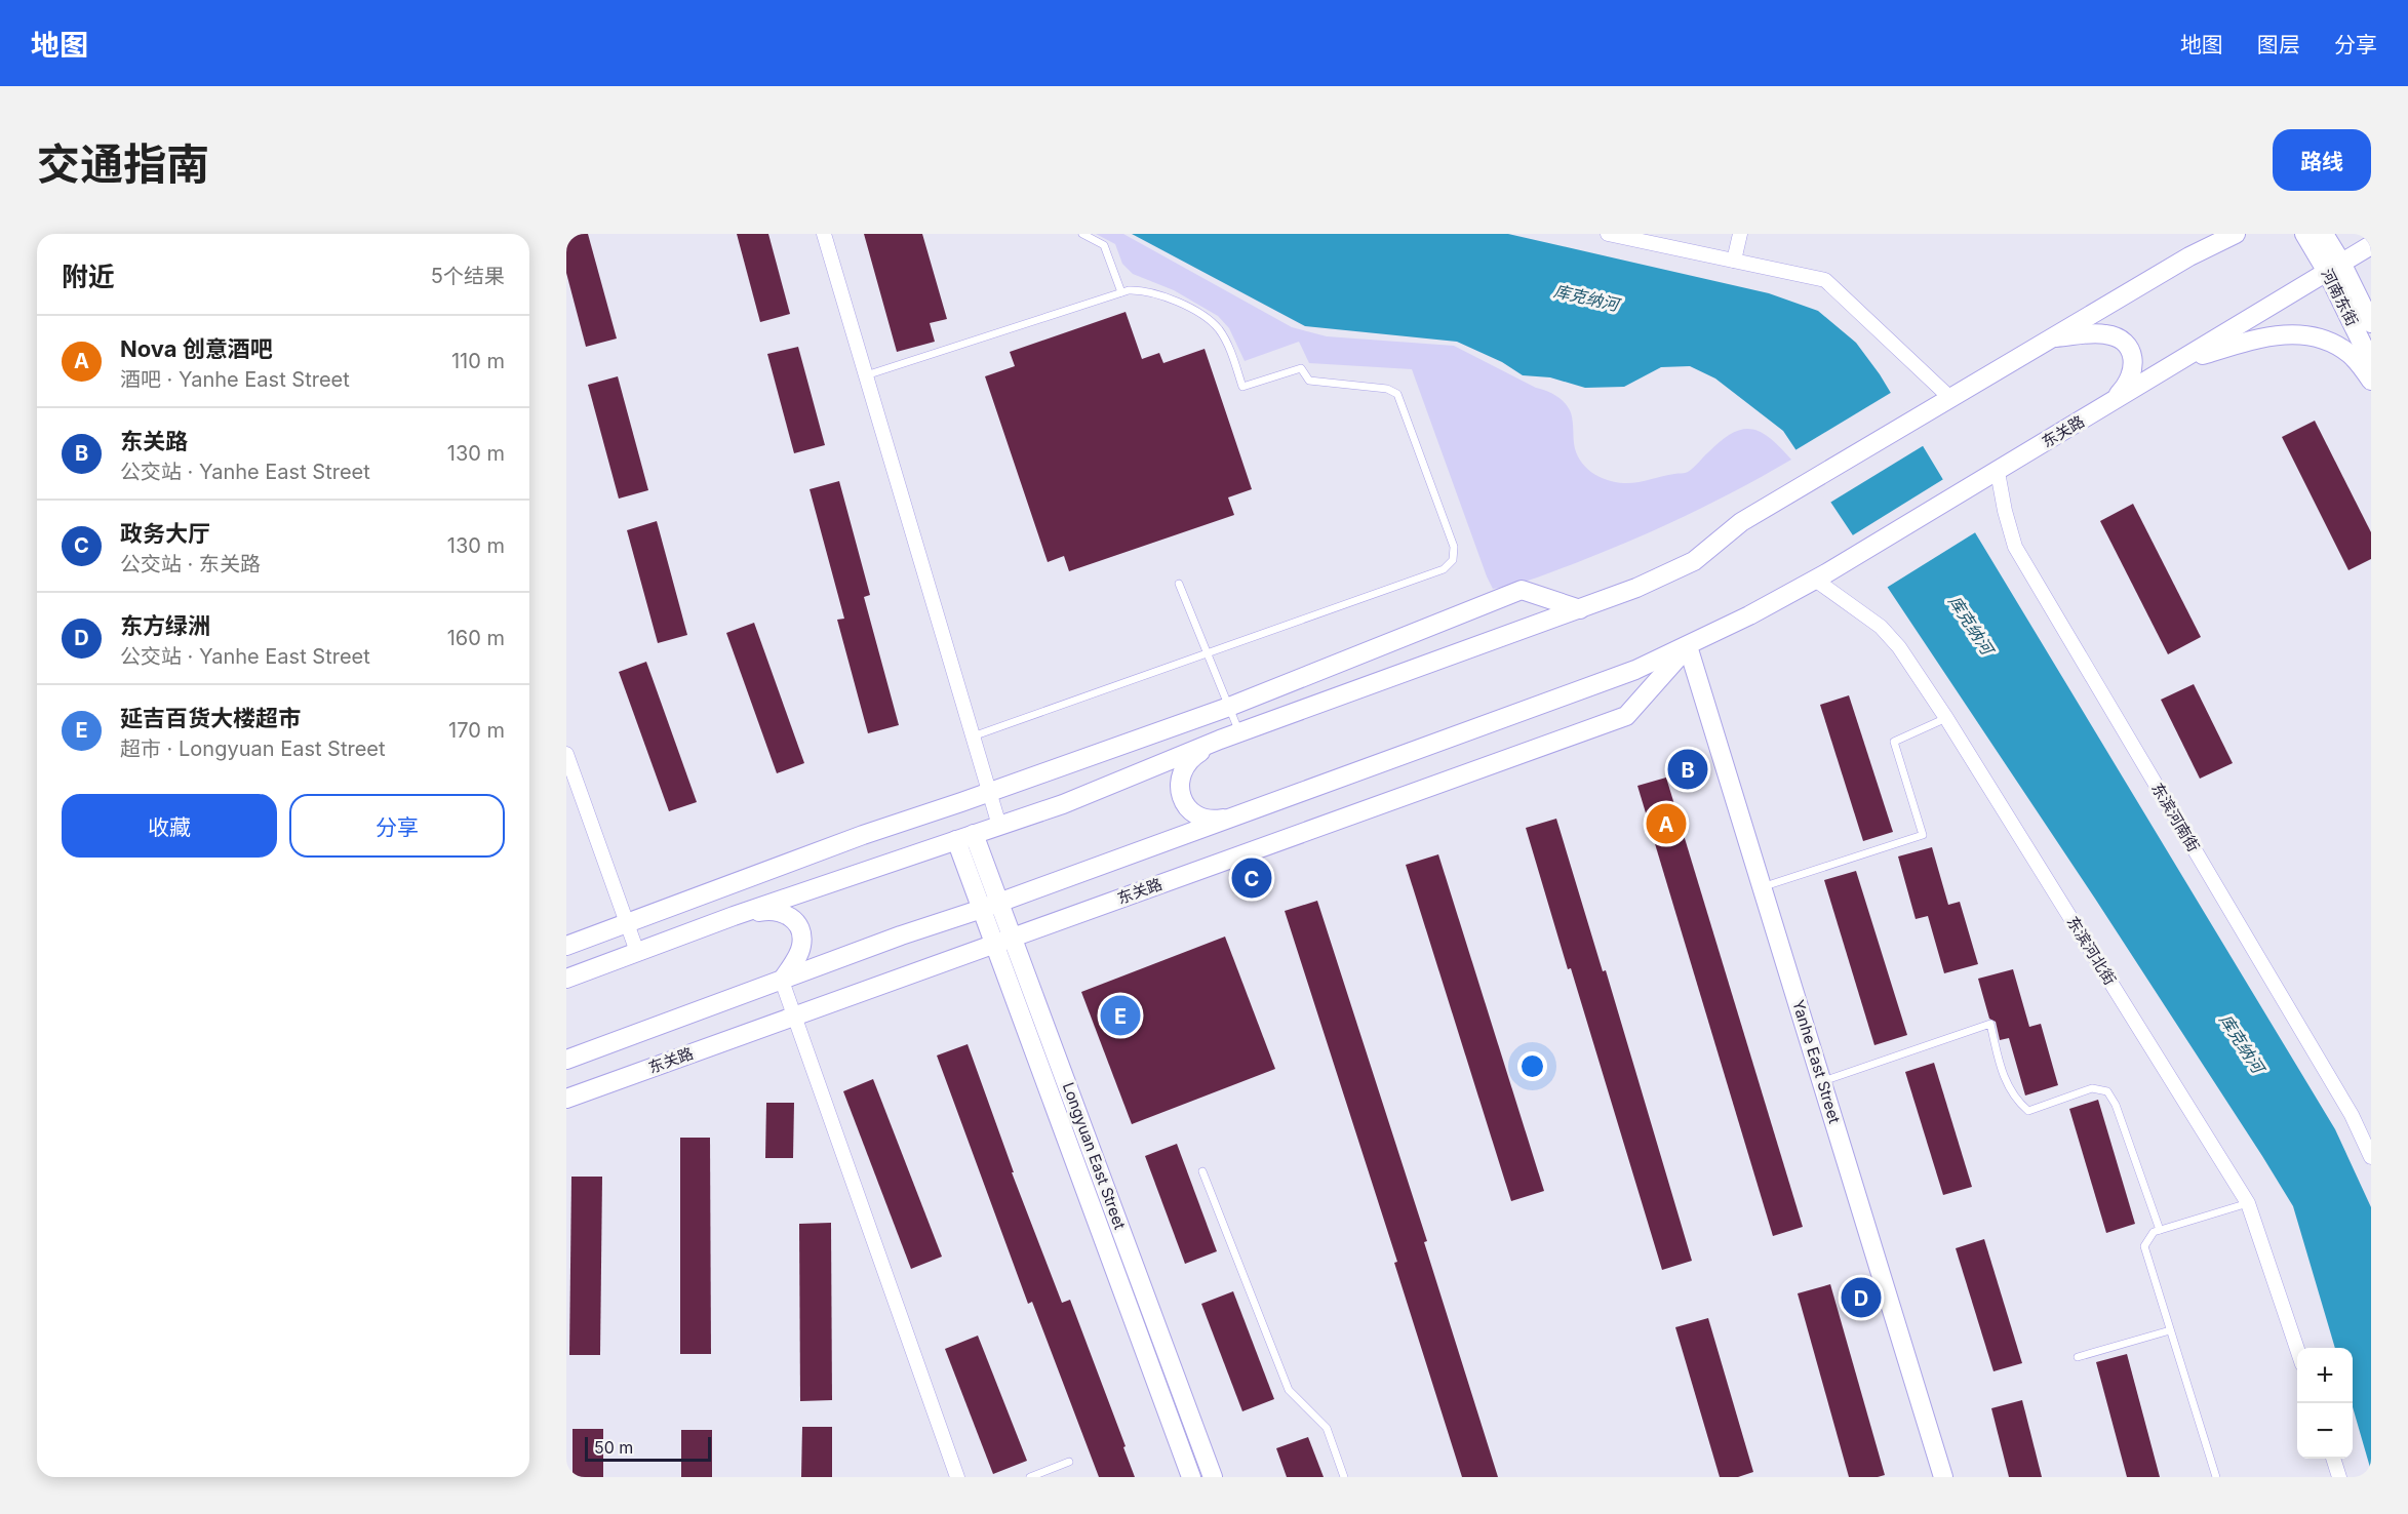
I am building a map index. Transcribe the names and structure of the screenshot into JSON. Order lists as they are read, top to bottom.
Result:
{
  "streets": {
    "main road": [
      "河南东街",
      "东关路",
      "Yanhe East Street",
      "Longyuan East Street"
    ],
    "street": ["东滨河南街", "东滨河北街"]
  },
  "crossings": [
    ["河南东街", "东关路"],
    ["东关路", "东滨河南街"],
    ["东关路", "东滨河北街"],
    ["东关路", "Yanhe East Street"],
    ["东关路", "Longyuan East Street"]
  ],
  "water": ["库克纳河"],
  "scale_bar": "50 m",
  "page": {
    "header": "地图",
    "nav": ["地图", "图层", "分享"],
    "title": "交通指南",
    "buttons": [
      "路线",
      ["收藏", "分享"]
    ],
    "heading": ["附近", "5个结果"],
    "list": [
      {
        "mark": "A",
        "name": "Nova 创意酒吧",
        "note": "酒吧 · Yanhe East Street",
        "value": "110 m"
      },
      {
        "mark": "B",
        "name": "东关路",
        "note": "公交站 · Yanhe East Street",
        "value": "130 m"
      },
      {
        "mark": "C",
        "name": "政务大厅",
        "note": "公交站 · 东关路",
        "value": "130 m"
      },
      {
        "mark": "D",
        "name": "东方绿洲",
        "note": "公交站 · Yanhe East Street",
        "value": "160 m"
      },
      {
        "mark": "E",
        "name": "延吉百货大楼超市",
        "note": "超市 · Longyuan East Street",
        "value": "170 m"
      }
    ],
    "pins": [
      "B",
      "A",
      "C",
      "E",
      "D"
    ],
    "map_buttons": ["+", "−"],
    "scale": "50 m"
  }
}
